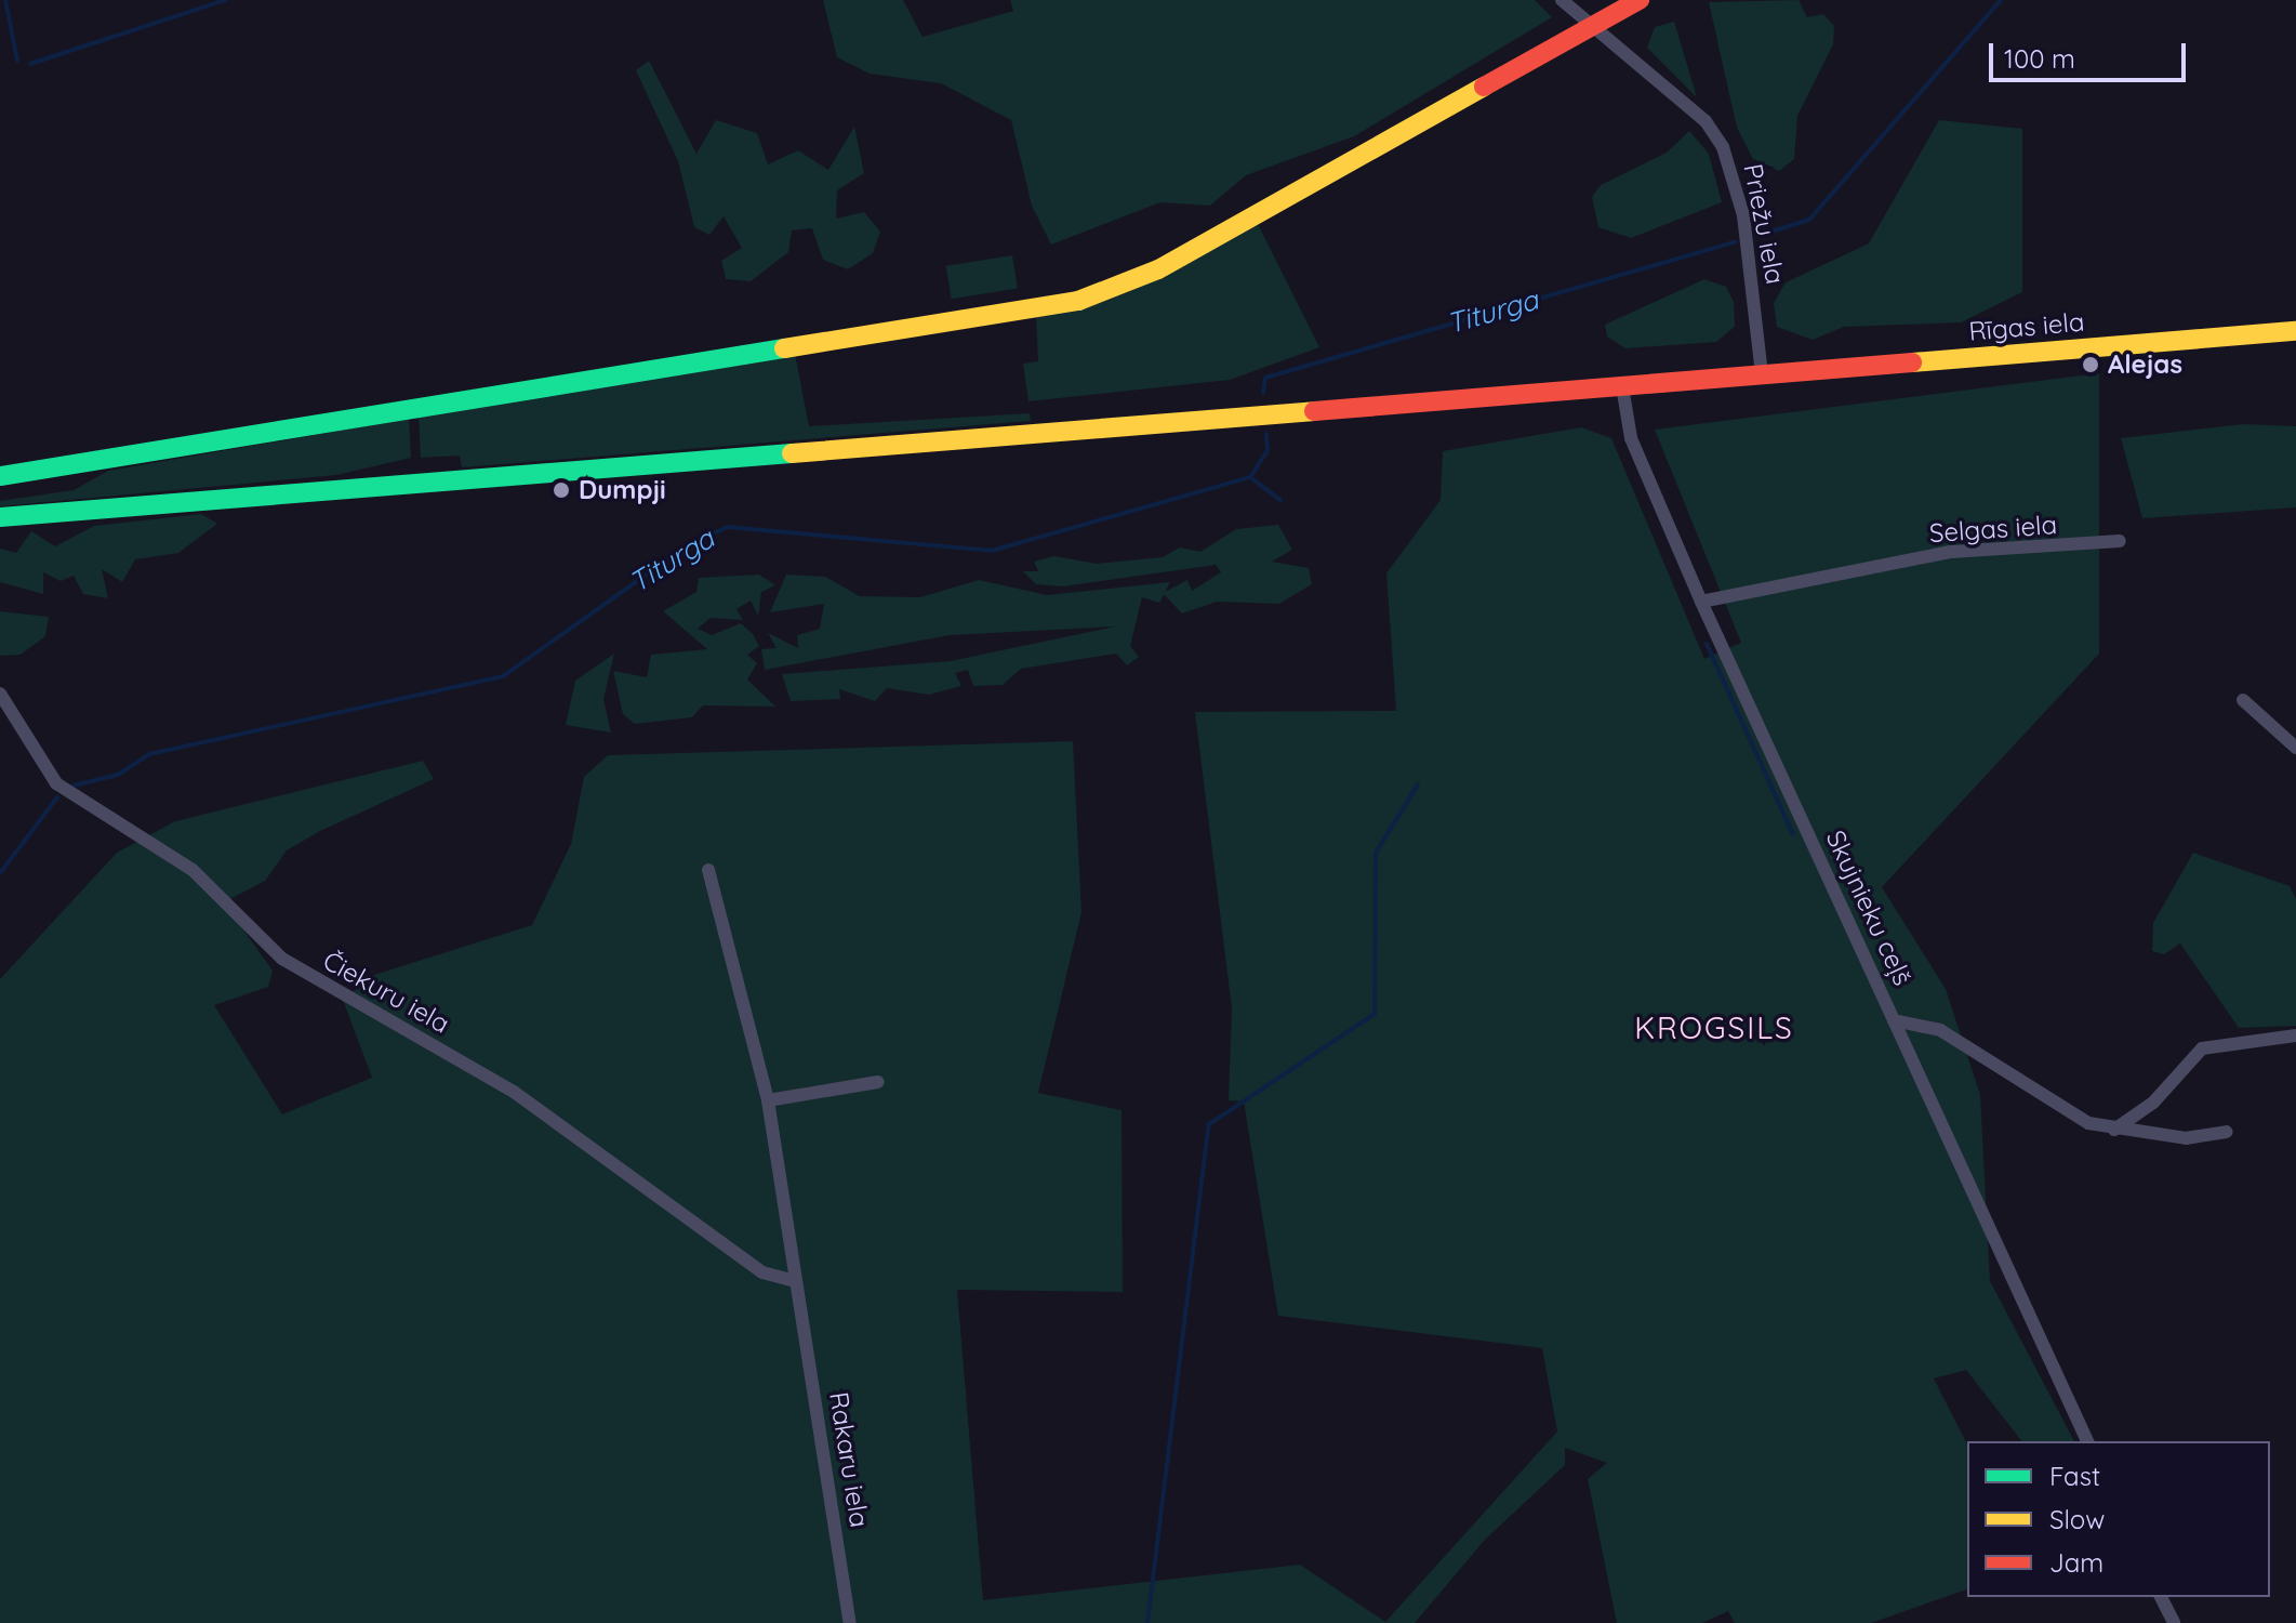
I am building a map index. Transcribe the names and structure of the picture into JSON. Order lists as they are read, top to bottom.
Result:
{
  "streets": {
    "main road": ["Rīgas iela"],
    "street": [
      "Priežu iela",
      "Selgas iela",
      "Skujnieku ceļš",
      "Čiekuru iela",
      "Rakaru iela"
    ]
  },
  "crossings": [
    ["Priežu iela", "Rīgas iela"],
    ["Rīgas iela", "Skujnieku ceļš"],
    ["Selgas iela", "Skujnieku ceļš"],
    ["Čiekuru iela", "Rakaru iela"]
  ],
  "districts": ["KROGSILS"],
  "water": ["Titurga"],
  "places": ["Alejas", "Dumpji"],
  "legend": ["Fast", "Slow", "Jam"],
  "scale_bar": "100 m"
}
